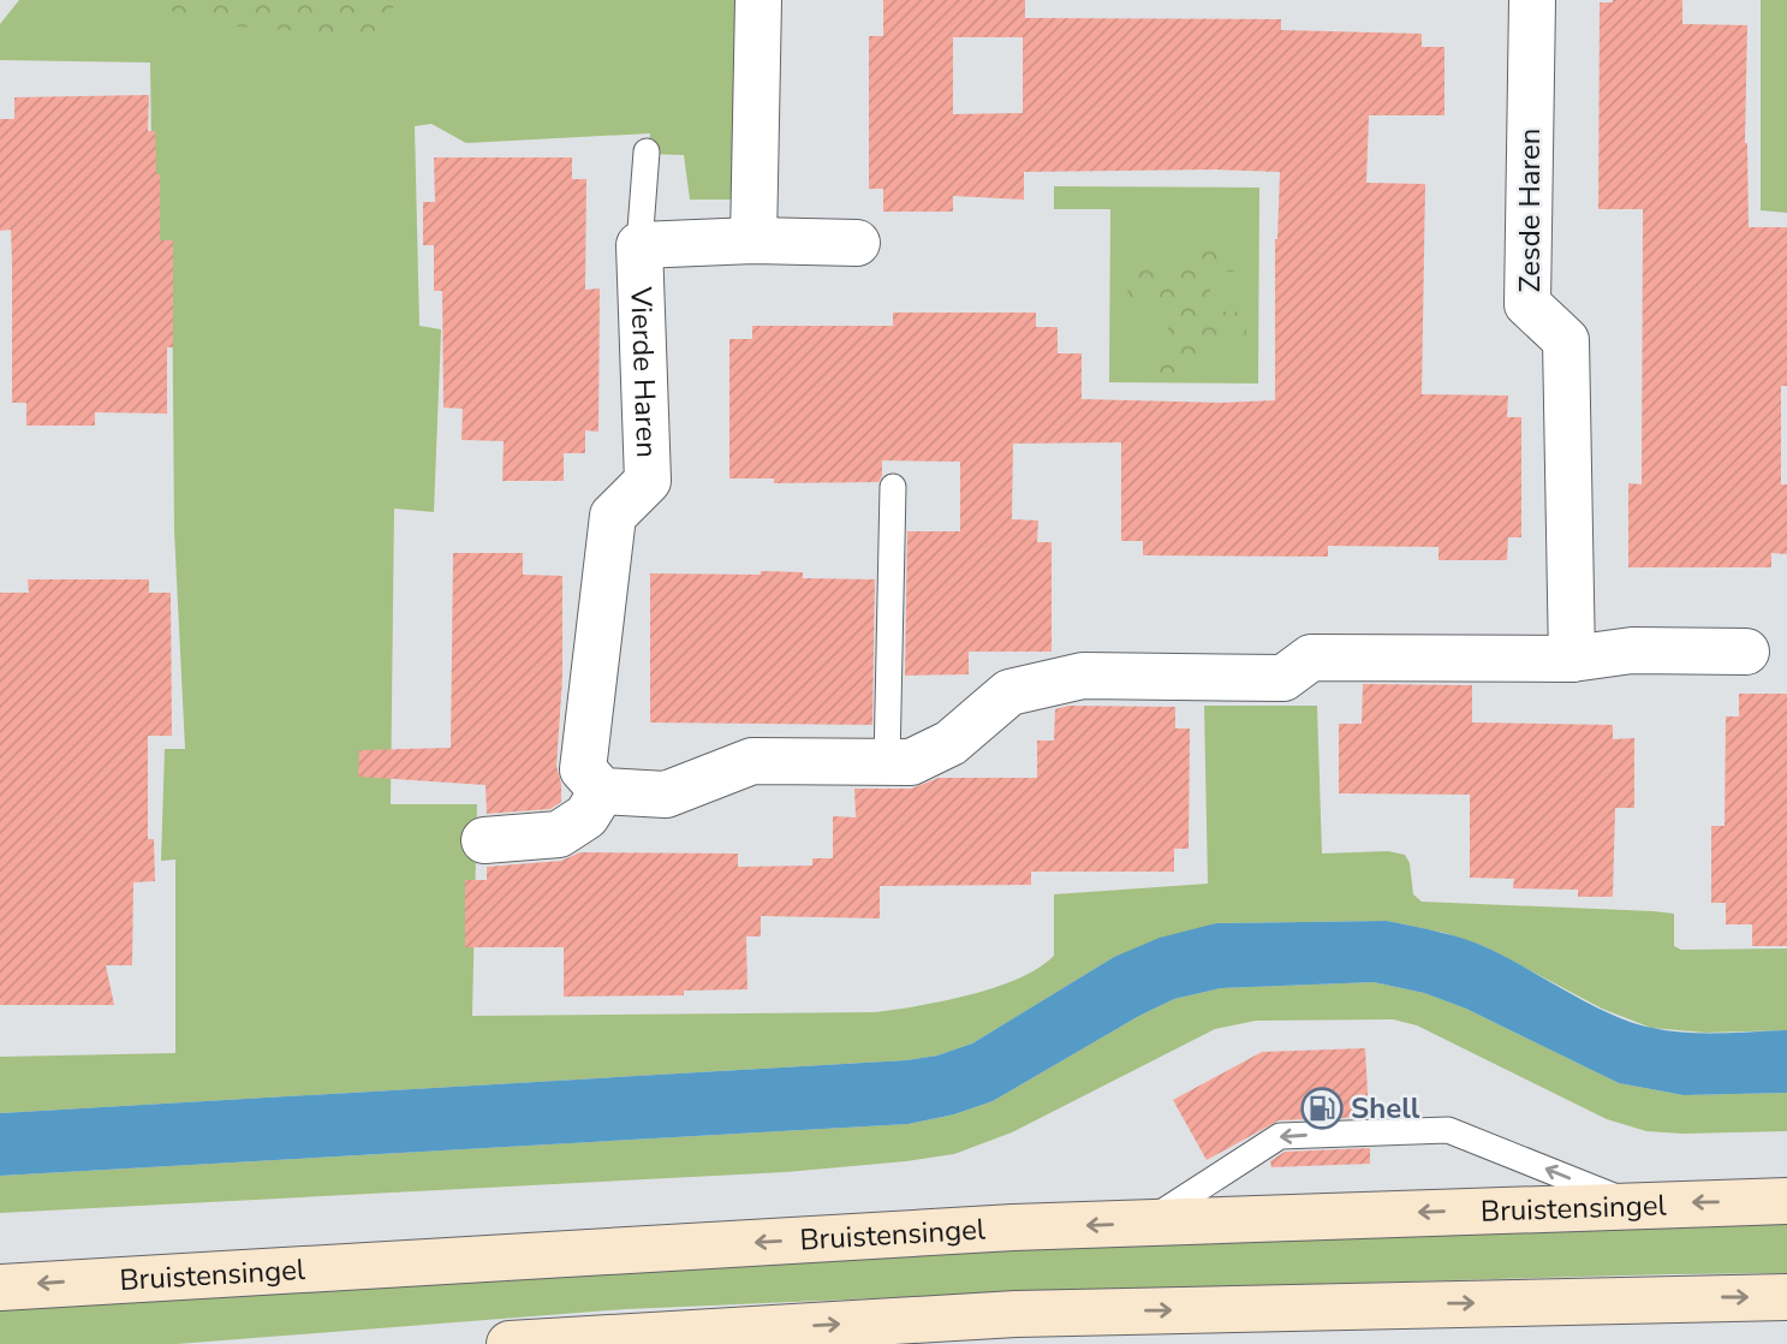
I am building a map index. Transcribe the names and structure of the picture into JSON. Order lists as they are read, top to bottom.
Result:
{
  "streets": {
    "main road": ["Bruistensingel"],
    "street": ["Zesde Haren", "Vierde Haren"]
  },
  "places": {
    "fuel station": ["Shell"]
  }
}
